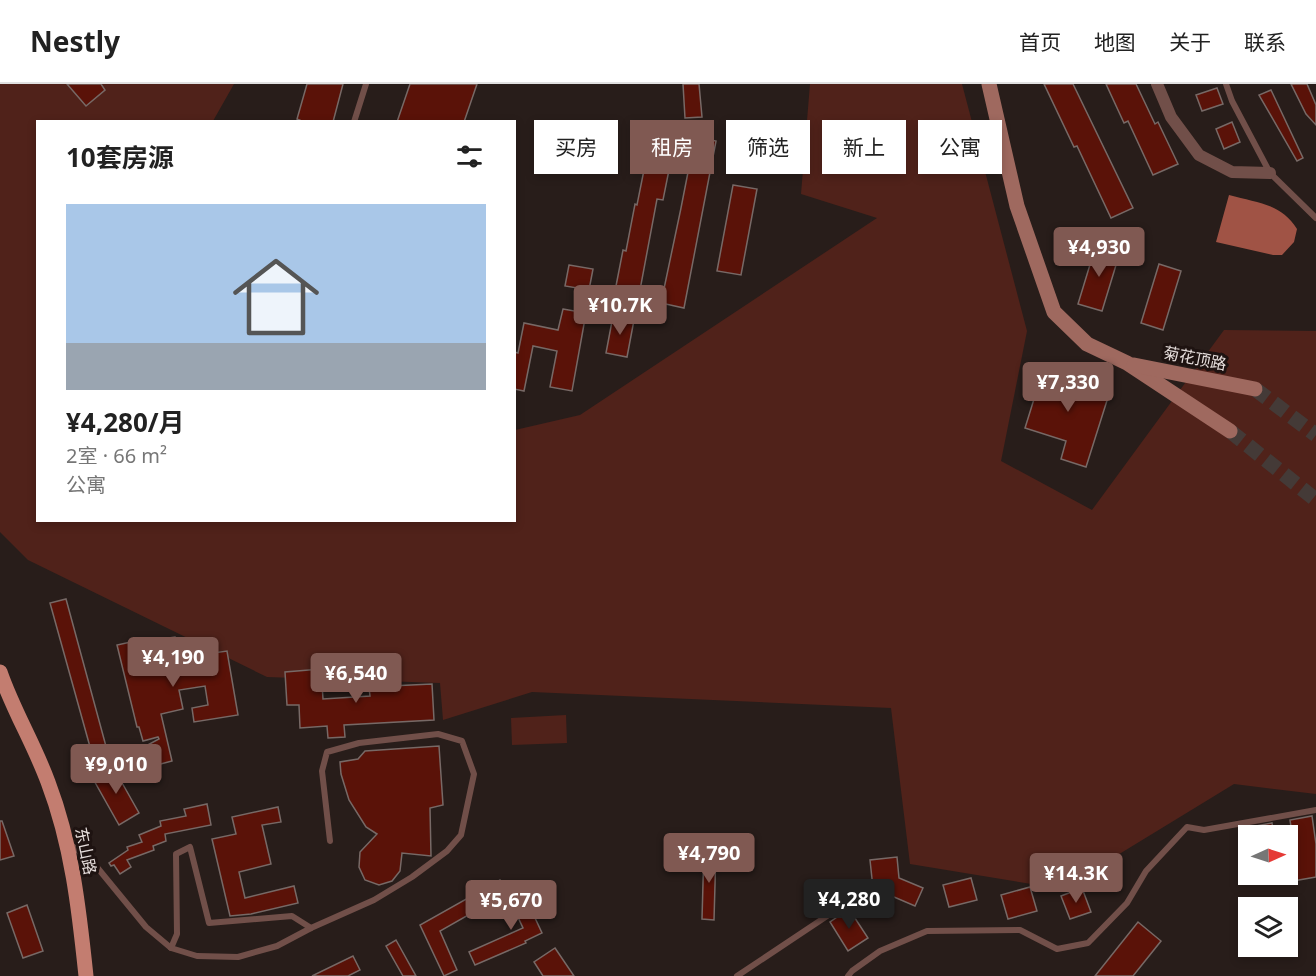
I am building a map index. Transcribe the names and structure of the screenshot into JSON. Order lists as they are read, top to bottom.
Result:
{
  "streets": {
    "main road": ["东山路"],
    "street": ["菊花顶路"]
  },
  "north": "right",
  "page": {
    "header": "Nestly",
    "nav": [
      "首页",
      "地图",
      "关于",
      "联系"
    ],
    "chip": [
      "买房",
      "租房",
      "筛选",
      "新上",
      "公寓"
    ],
    "heading": "10套房源",
    "list": [
      {
        "name": "¥4,280/月",
        "note": "2室 · 66 m² · 公寓"
      }
    ],
    "price": [
      "¥4,930",
      "¥10.7K",
      "¥7,330",
      "¥4,190",
      "¥6,540",
      "¥9,010",
      "¥4,790",
      "¥14.3K",
      "¥4,280",
      "¥5,670"
    ]
  }
}
